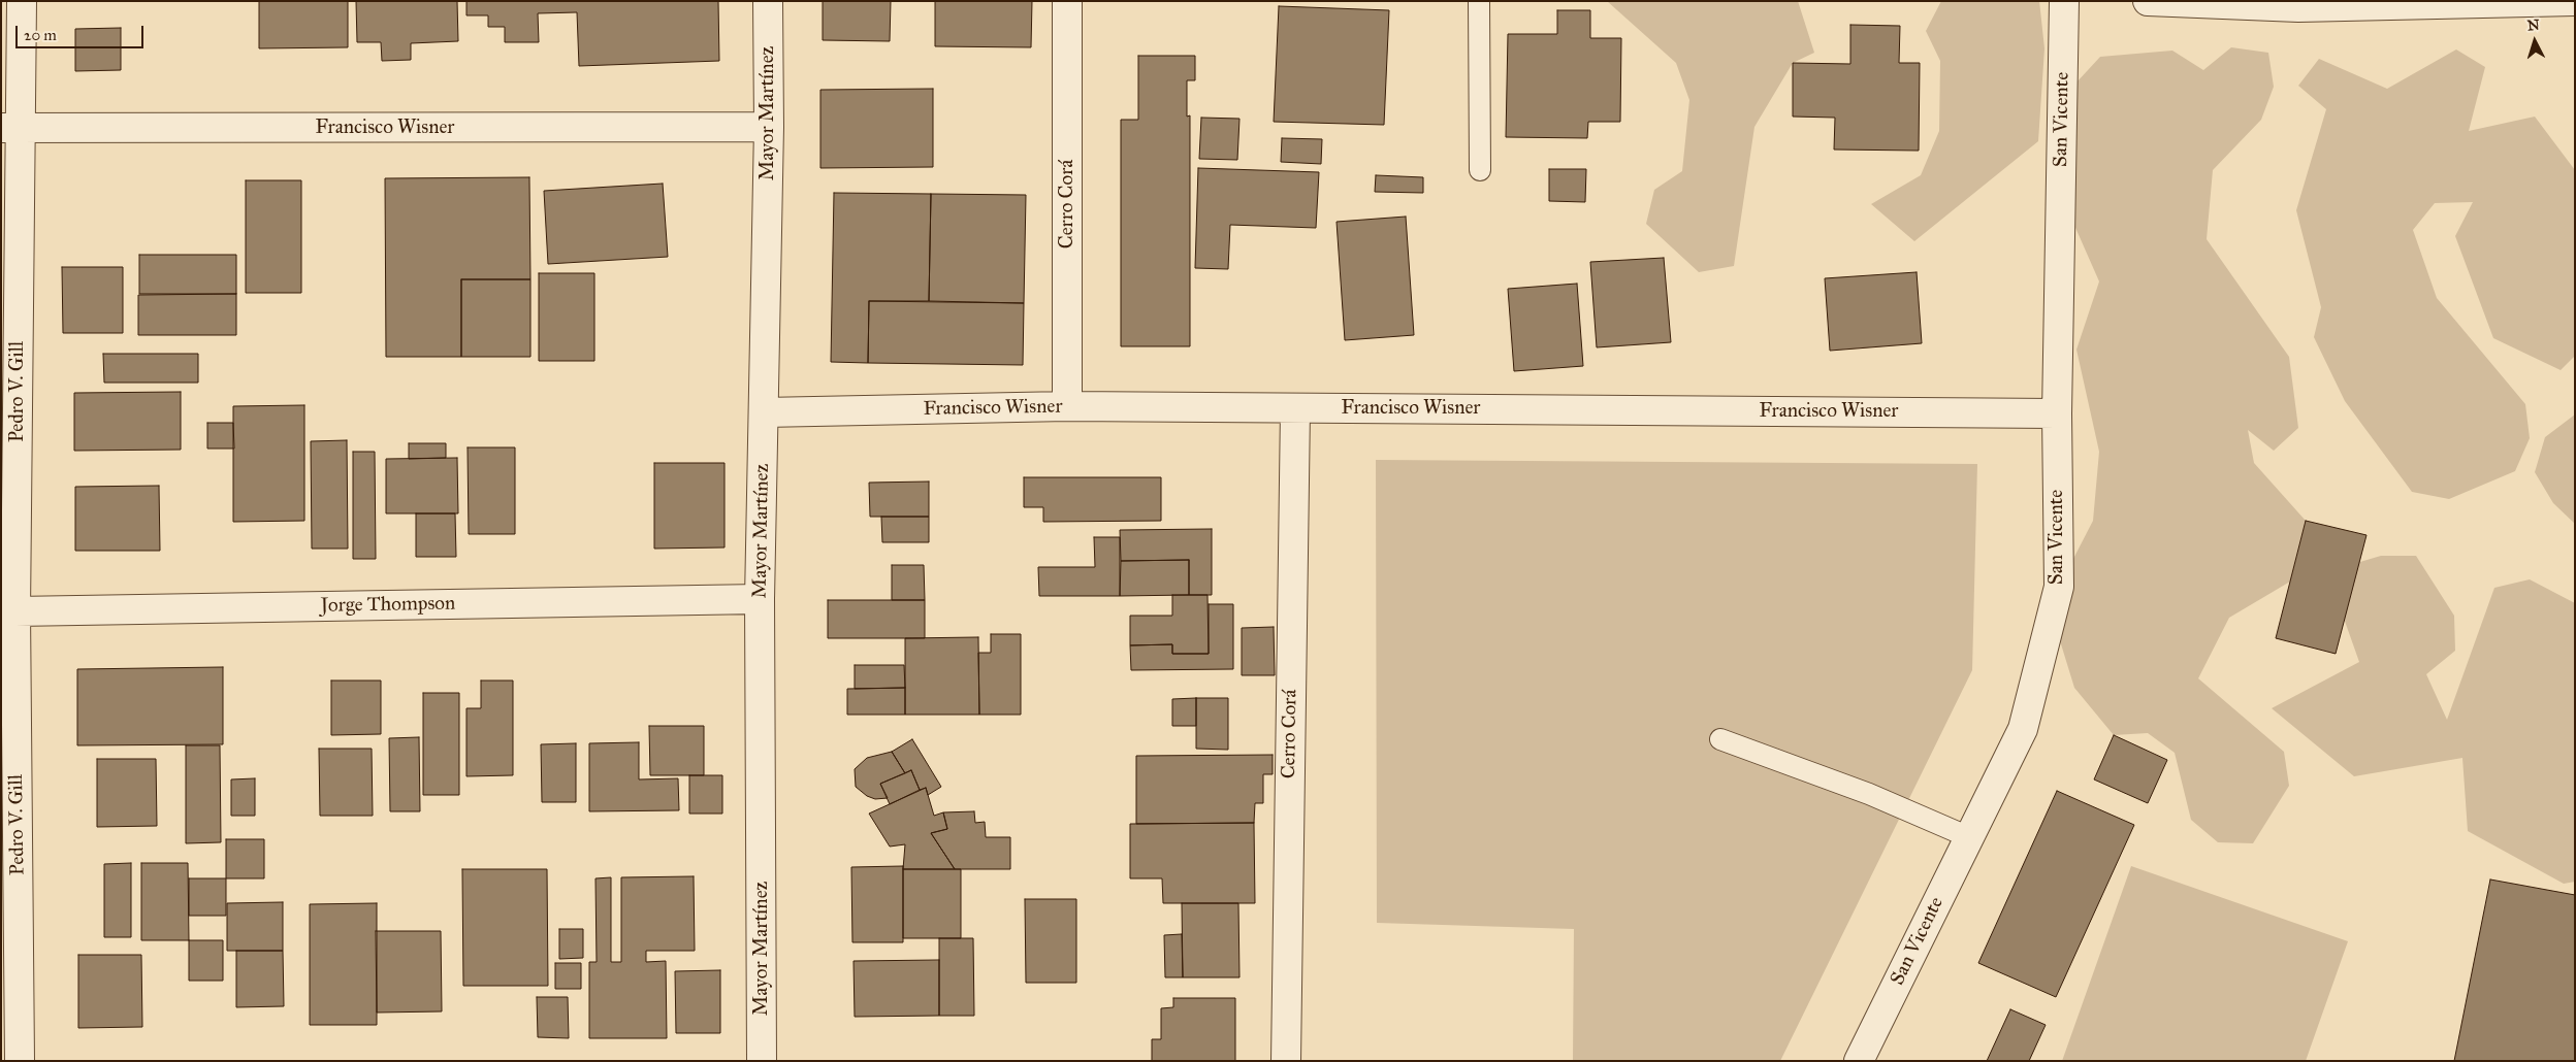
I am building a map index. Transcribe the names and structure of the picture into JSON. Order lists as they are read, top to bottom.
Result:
{
  "streets": {
    "street": [
      "Mayor Martínez",
      "San Vicente",
      "Francisco Wisner",
      "Cerro Corá",
      "Pedro V. Gill",
      "Jorge Thompson"
    ]
  },
  "crossings": [
    ["Mayor Martínez", "Francisco Wisner"],
    ["Mayor Martínez", "Jorge Thompson"],
    ["San Vicente", "Francisco Wisner"],
    ["Francisco Wisner", "Cerro Corá"],
    ["Francisco Wisner", "Pedro V. Gill"],
    ["Pedro V. Gill", "Jorge Thompson"]
  ],
  "scale_bar": "20 m",
  "north": "top"
}
